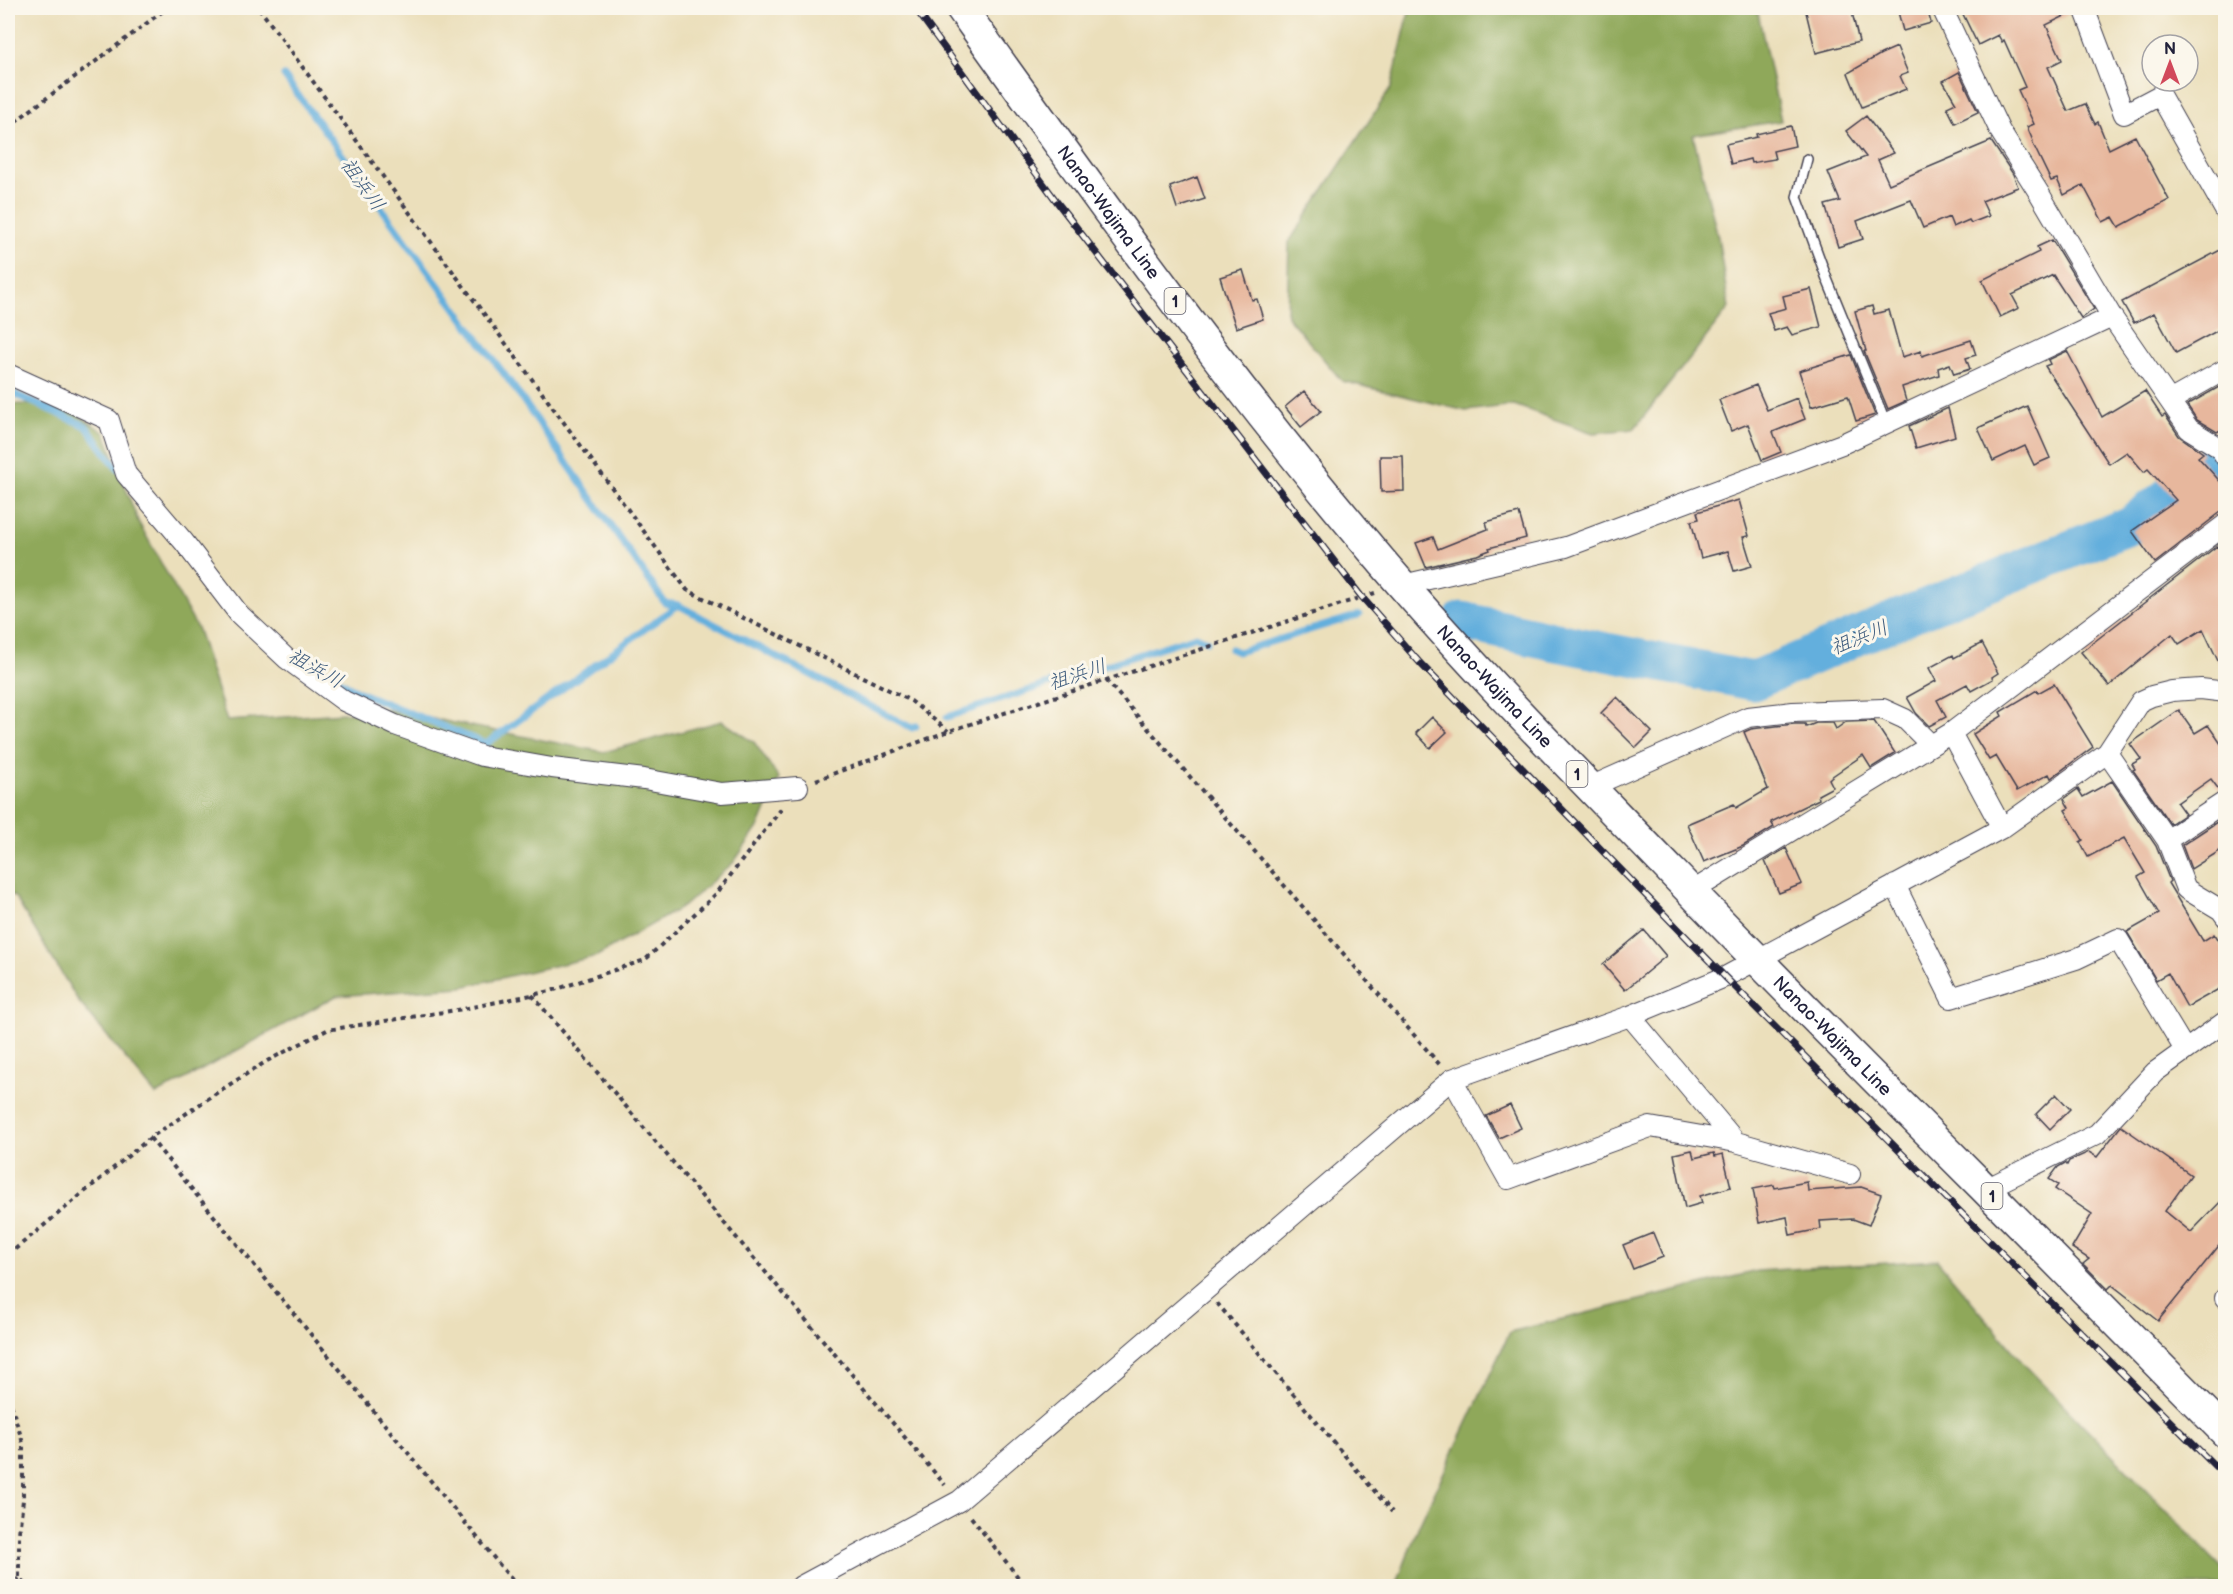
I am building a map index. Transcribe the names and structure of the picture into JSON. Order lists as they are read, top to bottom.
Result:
{
  "streets": {
    "main road": ["Nanao-Wajima Line", "1"]
  },
  "water": ["祖浜川"],
  "north": "top"
}
